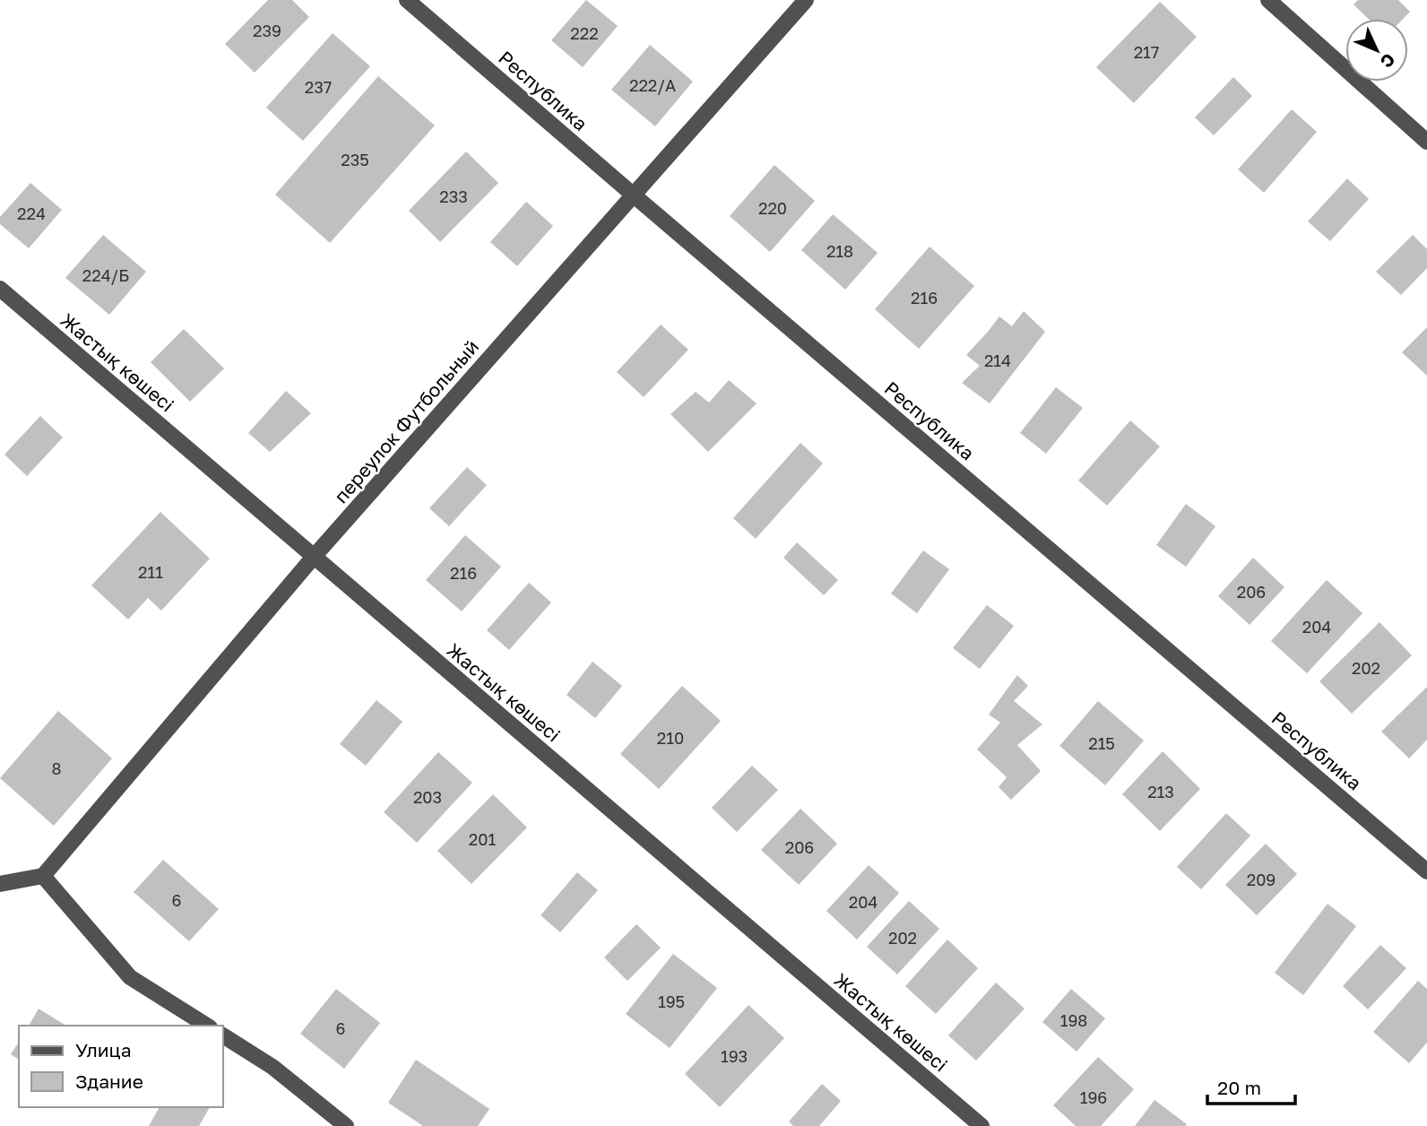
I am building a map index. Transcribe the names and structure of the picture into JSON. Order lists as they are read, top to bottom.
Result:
{
  "streets": {
    "street": ["Республика", "Жастық көшесі", "переулок Футбольный"]
  },
  "crossings": [
    ["Республика", "переулок Футбольный"],
    ["Жастық көшесі", "переулок Футбольный"]
  ],
  "house_numbers": [
    "239",
    "222",
    "217",
    "222/А",
    "237",
    "235",
    "233",
    "220",
    "224",
    "218",
    "224/Б",
    "216",
    "214",
    "211",
    "216",
    "206",
    "204",
    "202",
    "210",
    "215",
    "8",
    "213",
    "203",
    "201",
    "206",
    "209",
    "6",
    "204",
    "202",
    "195",
    "198",
    "6",
    "193",
    "196"
  ],
  "legend": ["Улица", "Здание"],
  "scale_bar": "20 m",
  "north": "bottom right"
}
